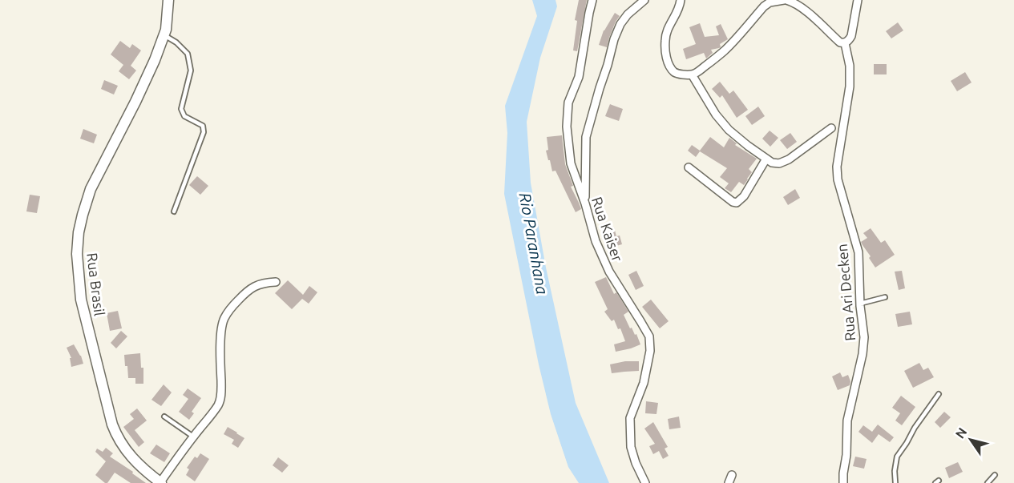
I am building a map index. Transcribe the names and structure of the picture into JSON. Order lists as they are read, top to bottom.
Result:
{
  "streets": {
    "street": ["Rua Kaiser", "Rua Brasil", "Rua Ari Decken"]
  },
  "water": ["Rio Paranhana"],
  "north": "top left"
}
